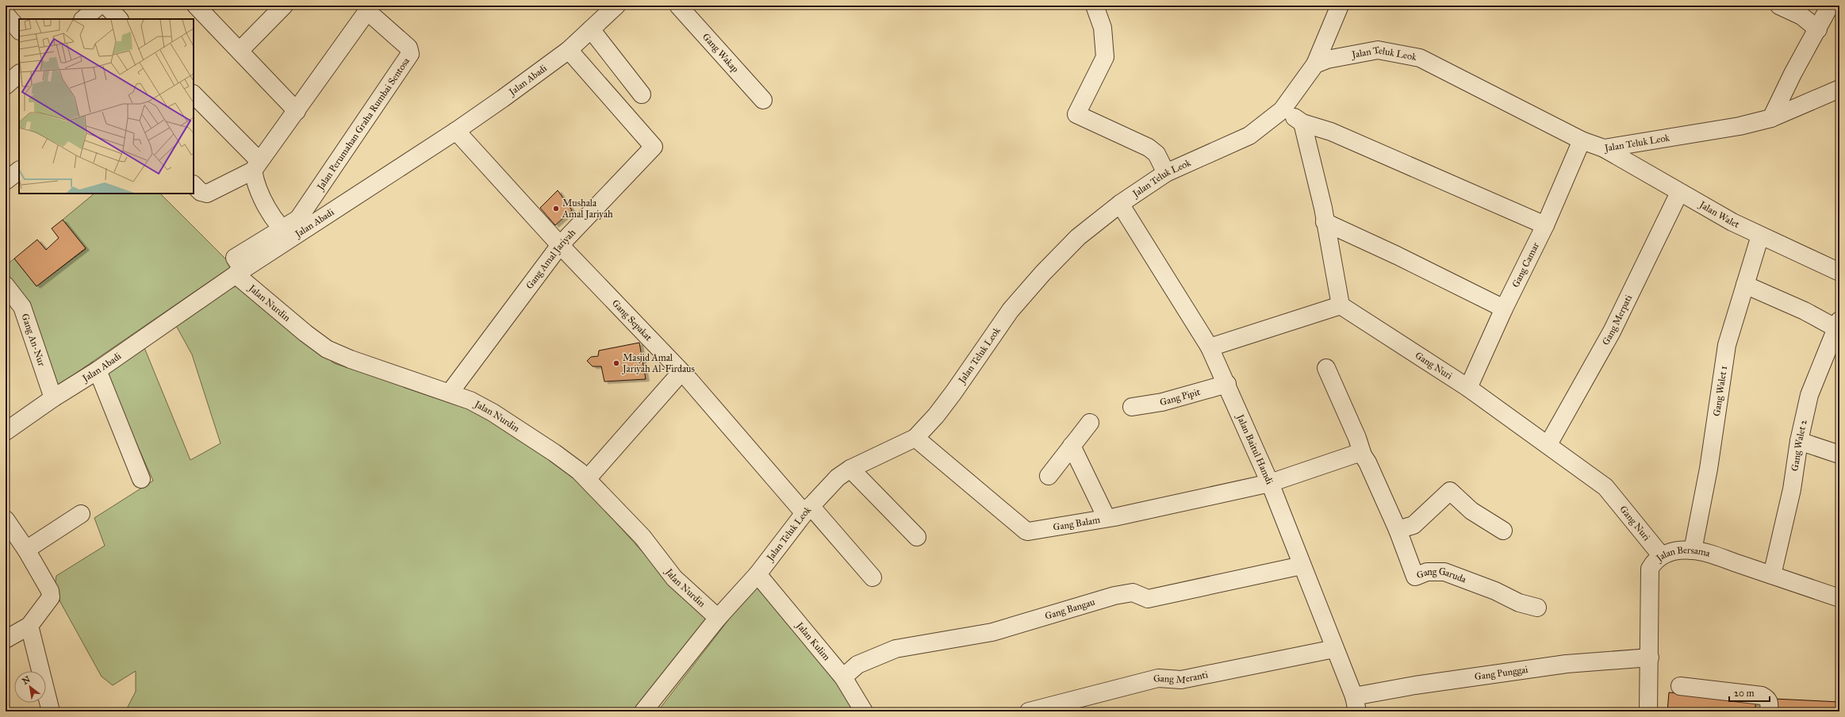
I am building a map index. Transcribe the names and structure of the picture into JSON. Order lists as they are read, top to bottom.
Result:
{
  "streets": {
    "street": [
      "Gang Wakap",
      "Jalan Teluk Leok",
      "Jalan Abadi",
      "Jalan Perumahan Graha Rumbai Sentosa",
      "Jalan Walet",
      "Gang Amal Jariyah",
      "Gang Camar",
      "Jalan Nurdin",
      "Gang Merpati",
      "Gang Sepakat",
      "Gang An-Nur",
      "Gang Nuri",
      "Gang Walet 1",
      "Gang Pipit",
      "Gang Walet 2",
      "Jalan Baitul Hamdi",
      "Gang Balam",
      "Jalan Bersama",
      "Gang Garuda",
      "Gang Bangau",
      "Jalan Kulim",
      "Gang Punggai",
      "Gang Meranti"
    ]
  },
  "crossings": [
    ["Jalan Teluk Leok", "Jalan Walet"],
    ["Jalan Teluk Leok", "Gang Camar"],
    ["Jalan Teluk Leok", "Jalan Nurdin"],
    ["Jalan Teluk Leok", "Gang Sepakat"],
    ["Jalan Teluk Leok", "Jalan Baitul Hamdi"],
    ["Jalan Teluk Leok", "Gang Balam"],
    ["Jalan Teluk Leok", "Jalan Kulim"],
    ["Jalan Abadi", "Jalan Perumahan Graha Rumbai Sentosa"],
    ["Jalan Abadi", "Gang Amal Jariyah"],
    ["Jalan Abadi", "Jalan Nurdin"],
    ["Jalan Abadi", "Gang Sepakat"],
    ["Jalan Abadi", "Gang An-Nur"],
    ["Jalan Walet", "Gang Merpati"],
    ["Jalan Walet", "Gang Walet 1"],
    ["Gang Amal Jariyah", "Jalan Nurdin"],
    ["Gang Amal Jariyah", "Gang Sepakat"],
    ["Gang Camar", "Gang Nuri"],
    ["Gang Merpati", "Gang Nuri"],
    ["Gang Nuri", "Jalan Bersama"],
    ["Gang Walet 1", "Jalan Bersama"],
    ["Gang Pipit", "Jalan Baitul Hamdi"],
    ["Gang Walet 2", "Jalan Bersama"],
    ["Jalan Baitul Hamdi", "Gang Balam"],
    ["Jalan Baitul Hamdi", "Gang Bangau"],
    ["Jalan Baitul Hamdi", "Gang Punggai"],
    ["Jalan Baitul Hamdi", "Gang Meranti"],
    ["Jalan Bersama", "Gang Punggai"],
    ["Gang Bangau", "Jalan Kulim"]
  ],
  "places": ["Mushala Amal Jariyah", "Masjid Amal Jariyah Al-Firdaus"],
  "scale_bar": "20 m",
  "north": "top left"
}
